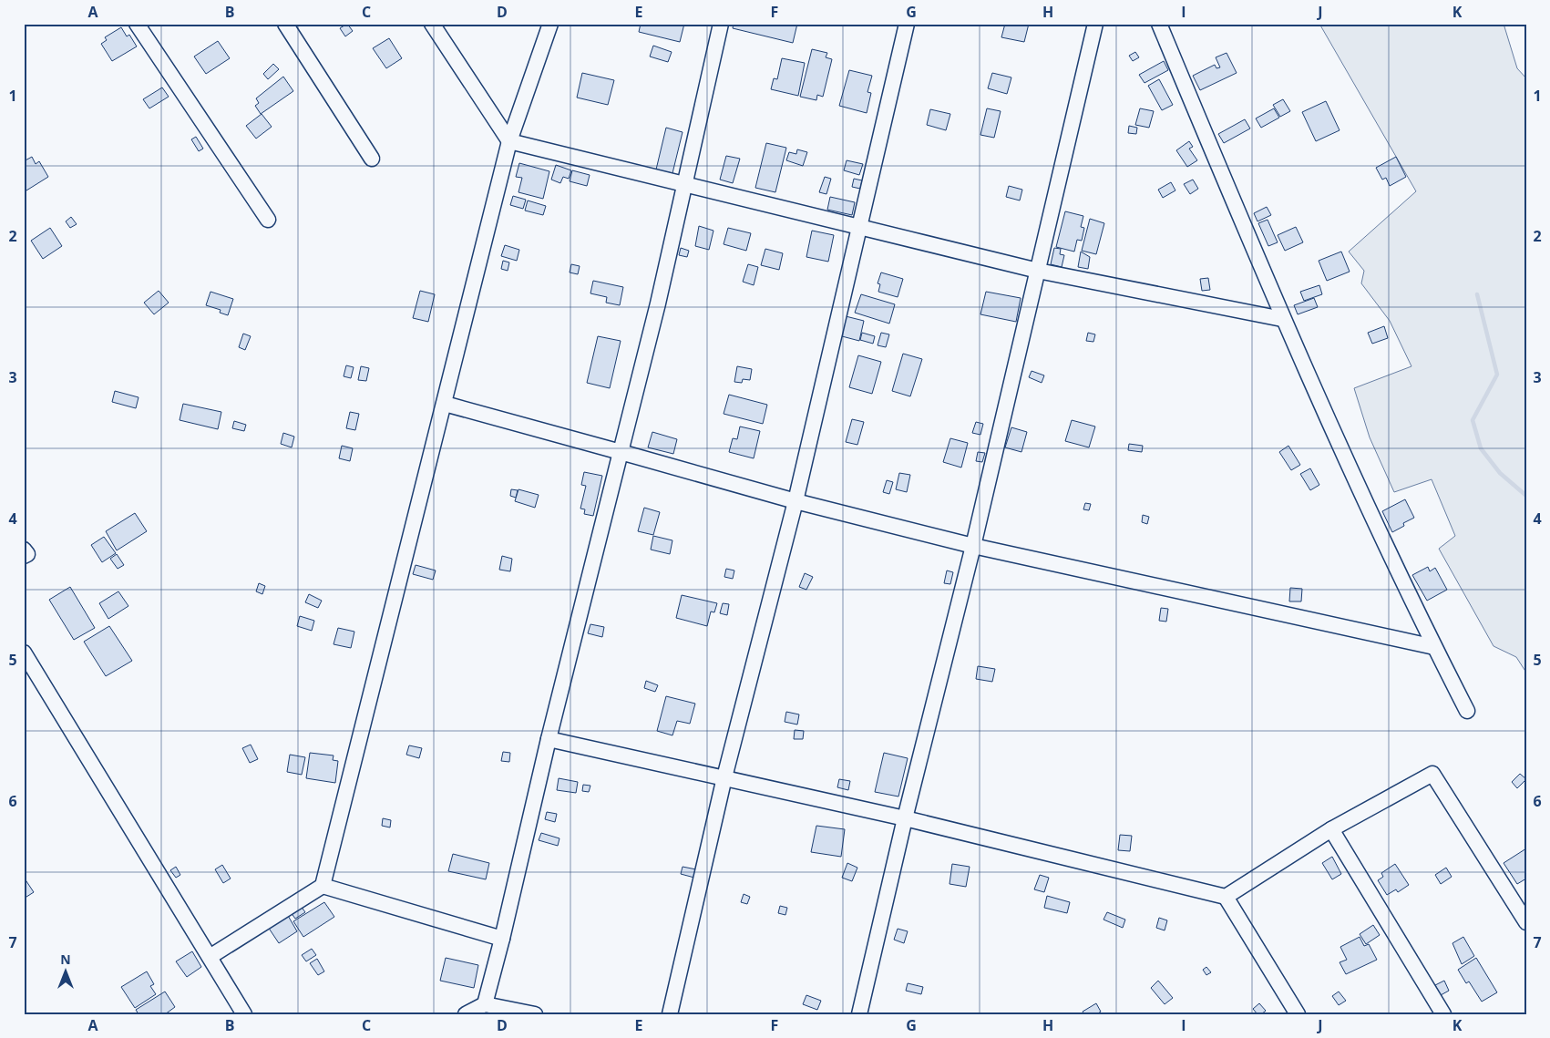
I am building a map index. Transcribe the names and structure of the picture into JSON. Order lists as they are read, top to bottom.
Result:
{
  "north": "top",
  "grid": {
    "columns": [
      "A",
      "B",
      "C",
      "D",
      "E",
      "F",
      "G",
      "H",
      "I",
      "J",
      "K"
    ],
    "rows": [
      "1",
      "2",
      "3",
      "4",
      "5",
      "6",
      "7"
    ]
  }
}
